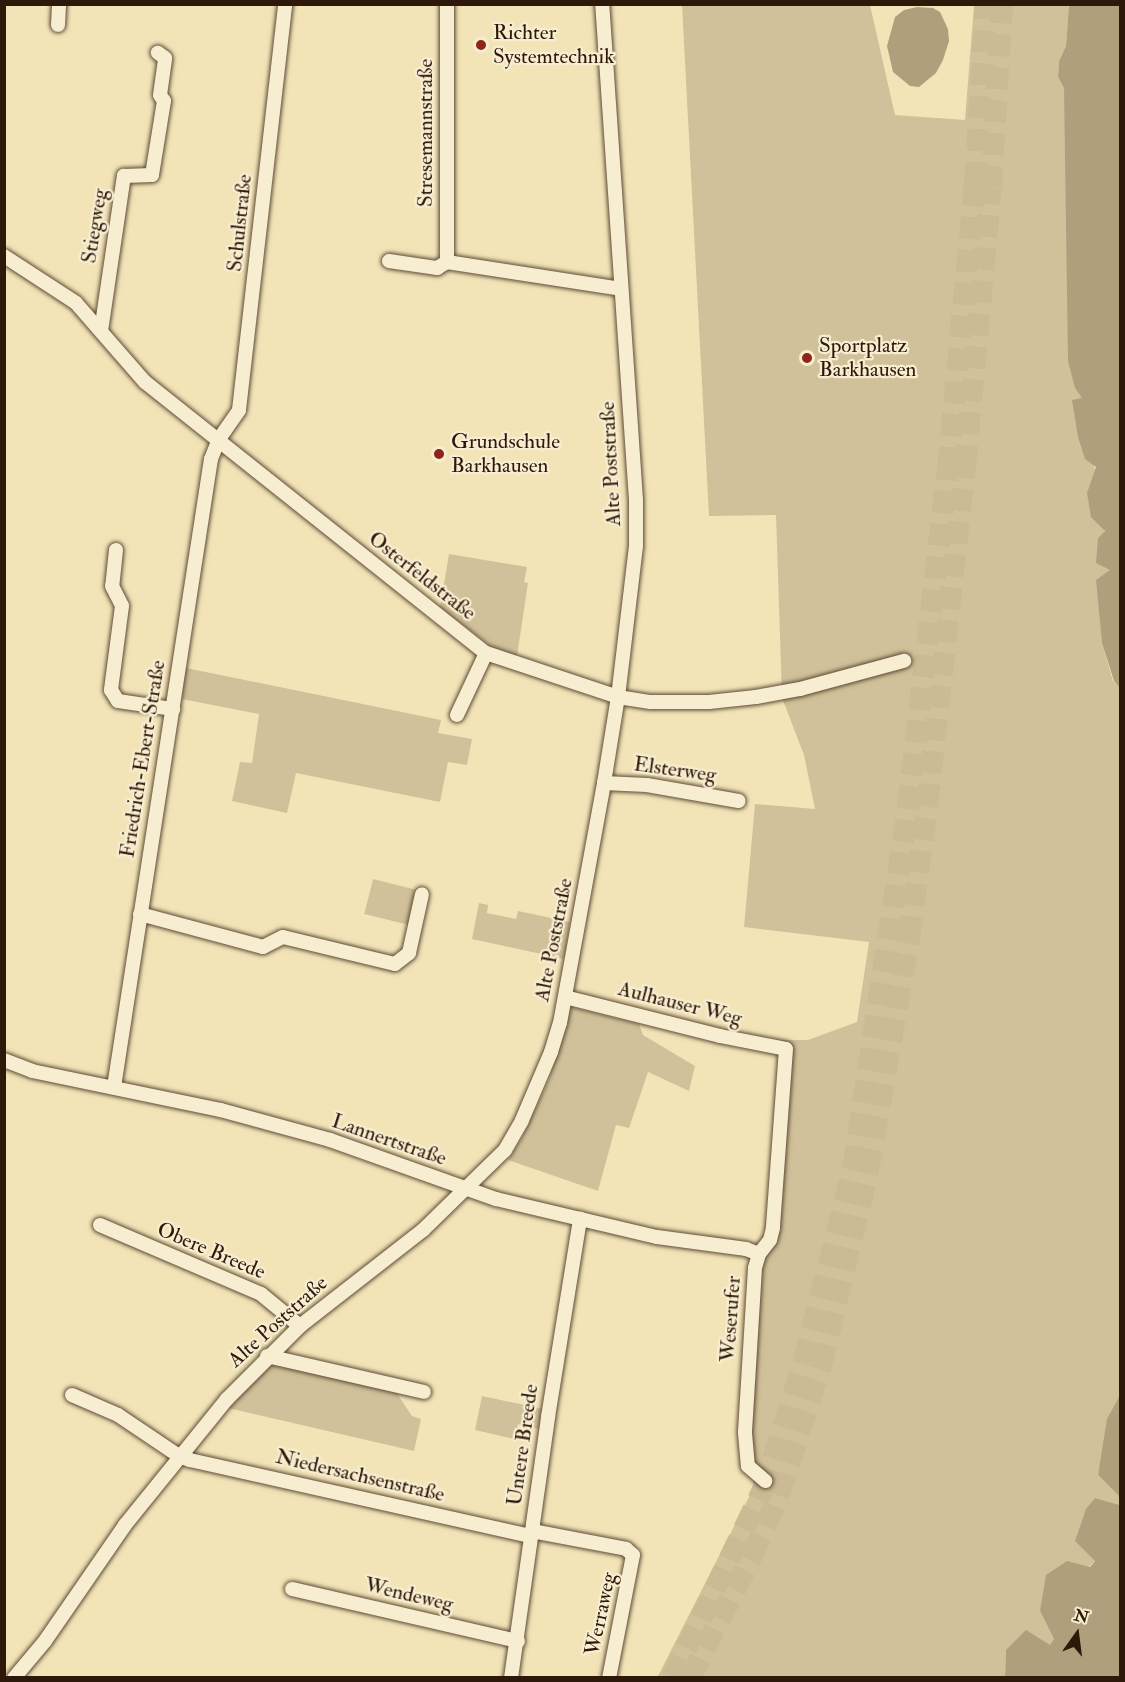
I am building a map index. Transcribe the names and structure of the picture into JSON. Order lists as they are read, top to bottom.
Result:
{
  "streets": {
    "street": [
      "Stresemannstraße",
      "Schulstraße",
      "Stiegweg",
      "Alte Poststraße",
      "Osterfeldstraße",
      "Friedrich-Ebert-Straße",
      "Elsterweg",
      "Aulhauser Weg",
      "Lannertstraße",
      "Obere Breede",
      "Weserufer",
      "Untere Breede",
      "Niedersachsenstraße",
      "Wendeweg",
      "Werraweg"
    ]
  },
  "crossings": [
    ["Schulstraße", "Osterfeldstraße"],
    ["Schulstraße", "Friedrich-Ebert-Straße"],
    ["Stiegweg", "Osterfeldstraße"],
    ["Alte Poststraße", "Osterfeldstraße"],
    ["Alte Poststraße", "Elsterweg"],
    ["Alte Poststraße", "Aulhauser Weg"],
    ["Alte Poststraße", "Lannertstraße"],
    ["Alte Poststraße", "Obere Breede"],
    ["Alte Poststraße", "Niedersachsenstraße"],
    ["Osterfeldstraße", "Friedrich-Ebert-Straße"],
    ["Friedrich-Ebert-Straße", "Lannertstraße"],
    ["Aulhauser Weg", "Weserufer"],
    ["Lannertstraße", "Weserufer"],
    ["Lannertstraße", "Untere Breede"],
    ["Untere Breede", "Niedersachsenstraße"],
    ["Untere Breede", "Wendeweg"],
    ["Untere Breede", "Werraweg"],
    ["Niedersachsenstraße", "Werraweg"]
  ],
  "places": ["Richter Systemtechnik", "Sportplatz Barkhausen", "Grundschule Barkhausen"],
  "north": "top"
}
